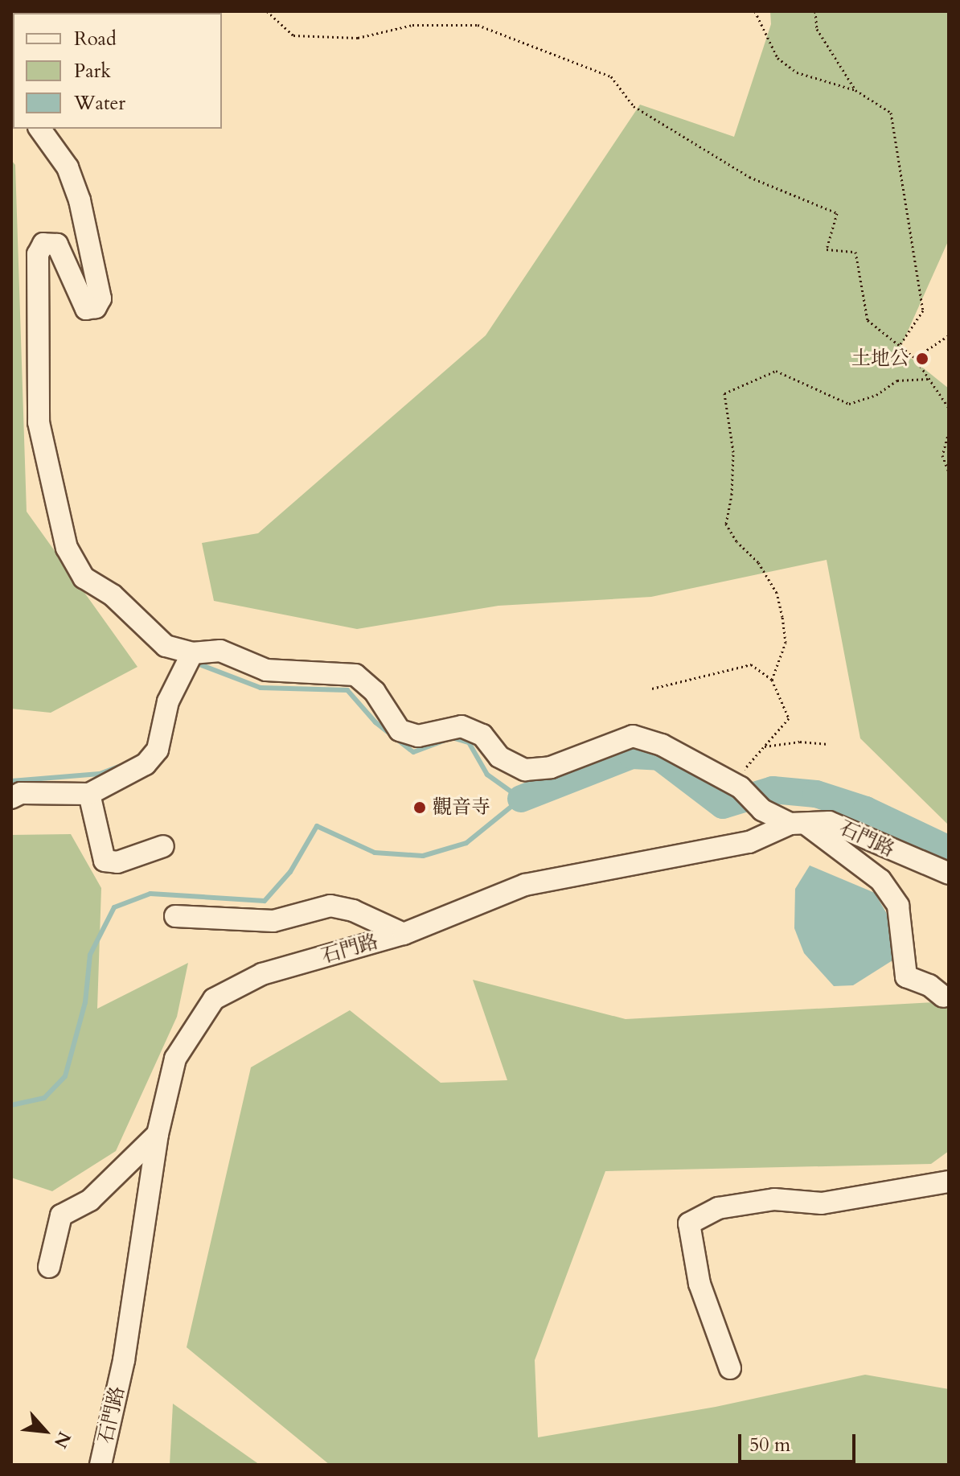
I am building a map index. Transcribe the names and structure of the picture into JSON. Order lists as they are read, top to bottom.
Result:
{
  "streets": {
    "street": ["石門路"]
  },
  "places": ["土地公", "觀音寺"],
  "legend": ["Road", "Park", "Water"],
  "scale_bar": "50 m",
  "north": "bottom right"
}
